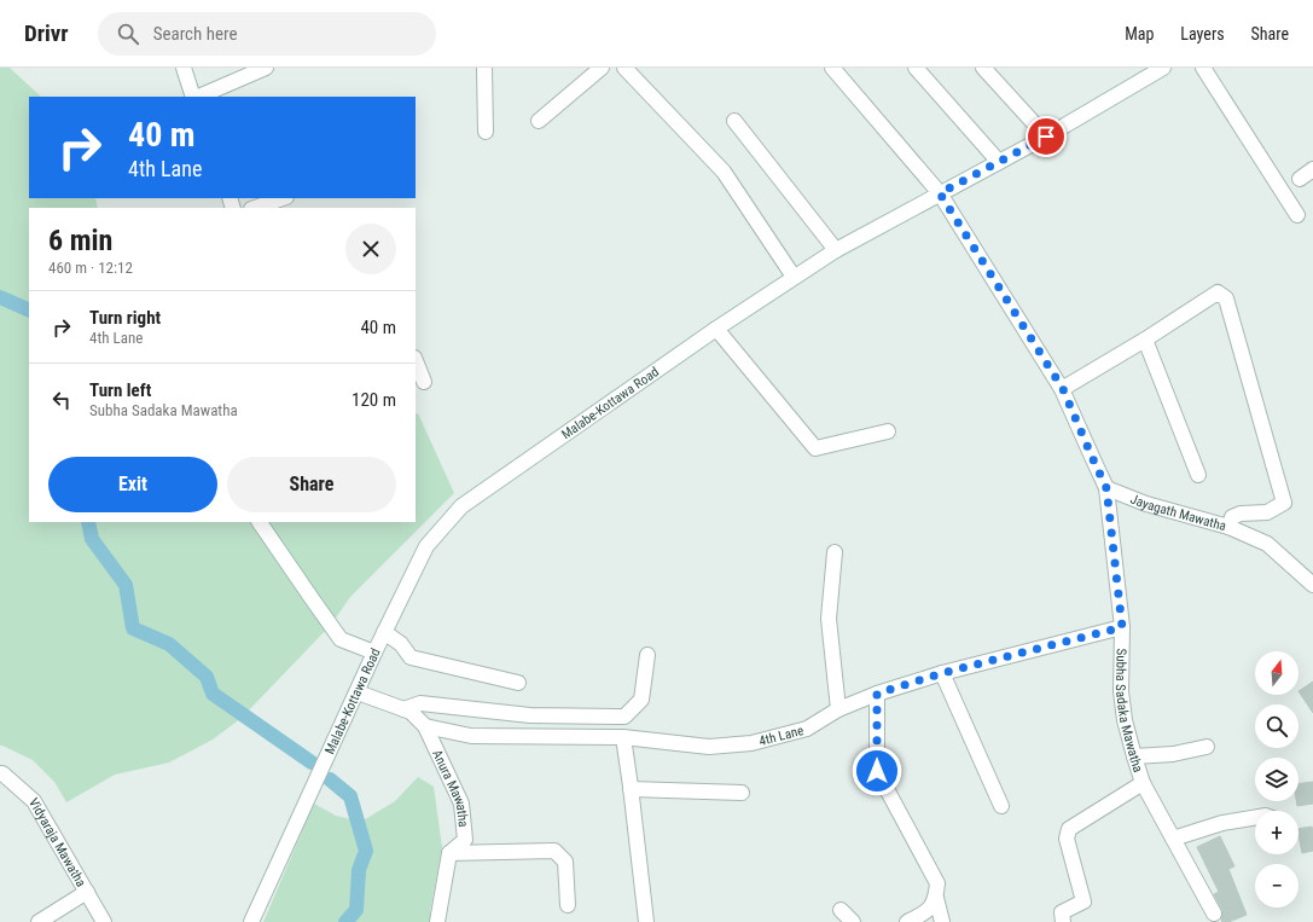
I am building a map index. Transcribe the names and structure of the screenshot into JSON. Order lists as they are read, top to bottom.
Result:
{
  "streets": {
    "street": [
      "Malabe-Kottawa Road",
      "Jayagath Mawatha",
      "Subha Sadaka Mawatha",
      "4th Lane",
      "Anura Mawatha",
      "Vidyaraja Mawatha"
    ]
  },
  "crossings": [
    ["Malabe-Kottawa Road", "Anura Mawatha"],
    ["Jayagath Mawatha", "Subha Sadaka Mawatha"],
    ["Subha Sadaka Mawatha", "4th Lane"],
    ["4th Lane", "Anura Mawatha"]
  ],
  "north": "top",
  "page": {
    "header": "Drivr",
    "search": "Search here",
    "nav": ["Map", "Layers", "Share"],
    "turn": ["40 m", "4th Lane"],
    "heading": ["6 min", "460 m · 12:12"],
    "list": [
      {
        "name": "Turn right",
        "note": "4th Lane",
        "value": "40 m"
      },
      {
        "name": "Turn left",
        "note": "Subha Sadaka Mawatha",
        "value": "120 m"
      }
    ],
    "buttons": ["Exit", "Share"],
    "map_buttons": ["+", "−"]
  }
}
